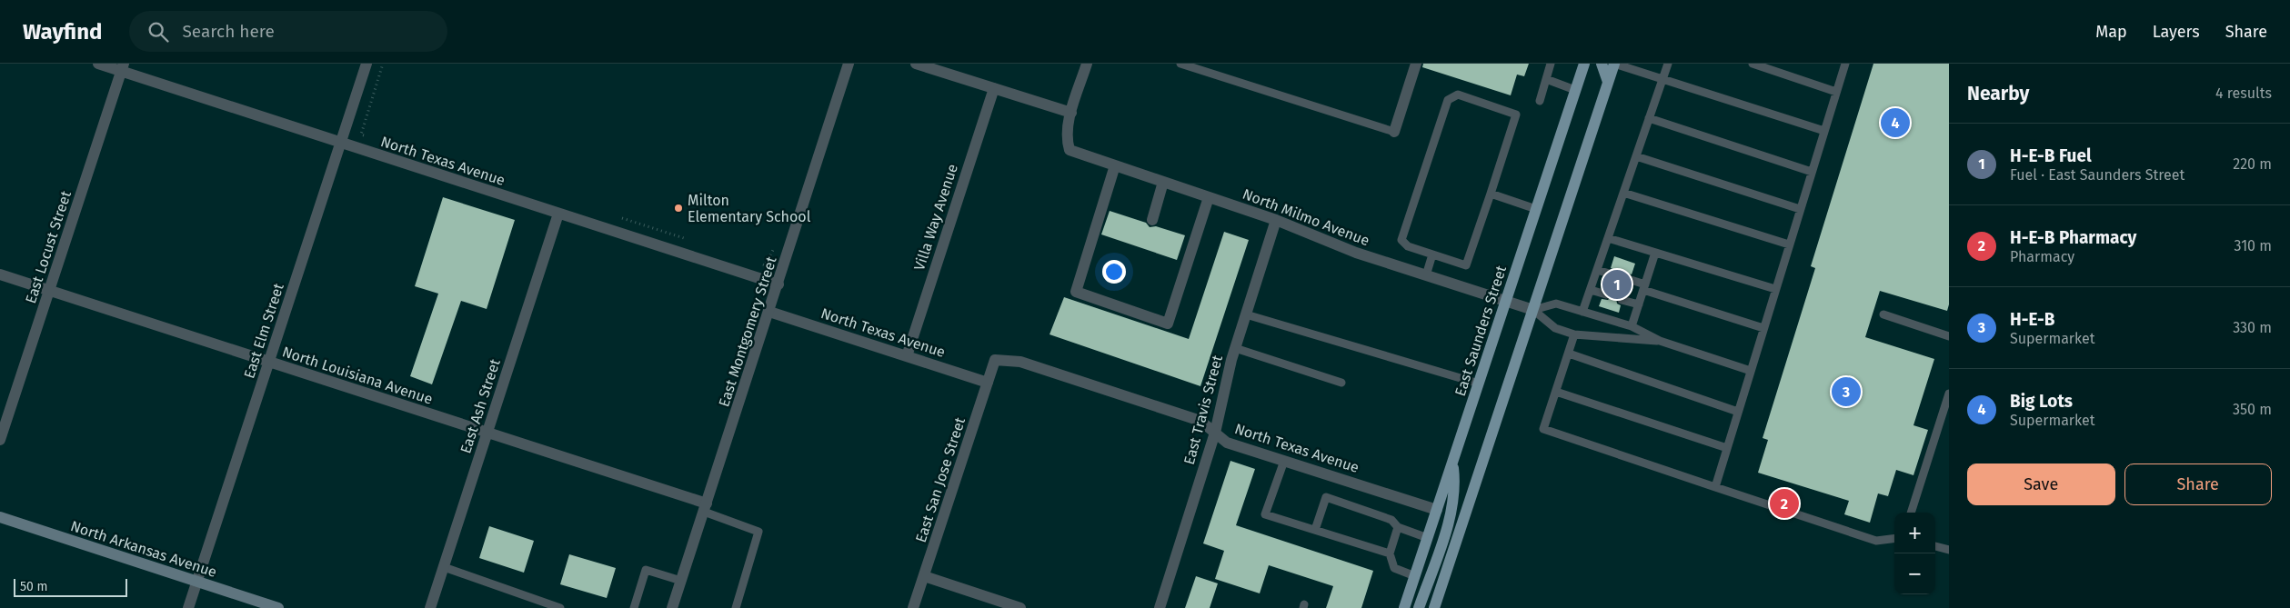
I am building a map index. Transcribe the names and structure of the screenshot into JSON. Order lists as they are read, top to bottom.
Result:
{
  "streets": {
    "main road": ["East Saunders Street", "North Arkansas Avenue"],
    "street": [
      "North Texas Avenue",
      "Villa Way Avenue",
      "North Milmo Avenue",
      "East Locust Street",
      "East Elm Street",
      "East Montgomery Street",
      "North Louisiana Avenue",
      "East Ash Street",
      "East Travis Street",
      "East San Jose Street"
    ]
  },
  "crossings": [
    ["North Texas Avenue", "Villa Way Avenue"],
    ["North Texas Avenue", "East Locust Street"],
    ["North Texas Avenue", "East Elm Street"],
    ["North Texas Avenue", "East Saunders Street"],
    ["North Texas Avenue", "East Montgomery Street"],
    ["North Texas Avenue", "East Ash Street"],
    ["North Texas Avenue", "East Travis Street"],
    ["North Texas Avenue", "East San Jose Street"],
    ["North Milmo Avenue", "East Saunders Street"],
    ["North Milmo Avenue", "East Travis Street"],
    ["East Locust Street", "North Louisiana Avenue"],
    ["East Elm Street", "North Louisiana Avenue"],
    ["East Elm Street", "North Arkansas Avenue"],
    ["East Montgomery Street", "North Louisiana Avenue"],
    ["North Louisiana Avenue", "East Ash Street"]
  ],
  "places": ["Milton Elementary School"],
  "scale_bar": "50 m",
  "page": {
    "header": "Wayfind",
    "search": "Search here",
    "nav": ["Map", "Layers", "Share"],
    "heading": ["Nearby", "4 results"],
    "pins": [
      "4",
      "1",
      "3",
      "2"
    ],
    "list": [
      {
        "mark": "1",
        "name": "H-E-B Fuel",
        "note": "Fuel · East Saunders Street",
        "value": "220 m"
      },
      {
        "mark": "2",
        "name": "H-E-B Pharmacy",
        "note": "Pharmacy",
        "value": "310 m"
      },
      {
        "mark": "3",
        "name": "H-E-B",
        "note": "Supermarket",
        "value": "330 m"
      },
      {
        "mark": "4",
        "name": "Big Lots",
        "note": "Supermarket",
        "value": "350 m"
      }
    ],
    "buttons": ["Save", "Share"],
    "map_buttons": ["+", "−"],
    "scale": "50 m"
  }
}
